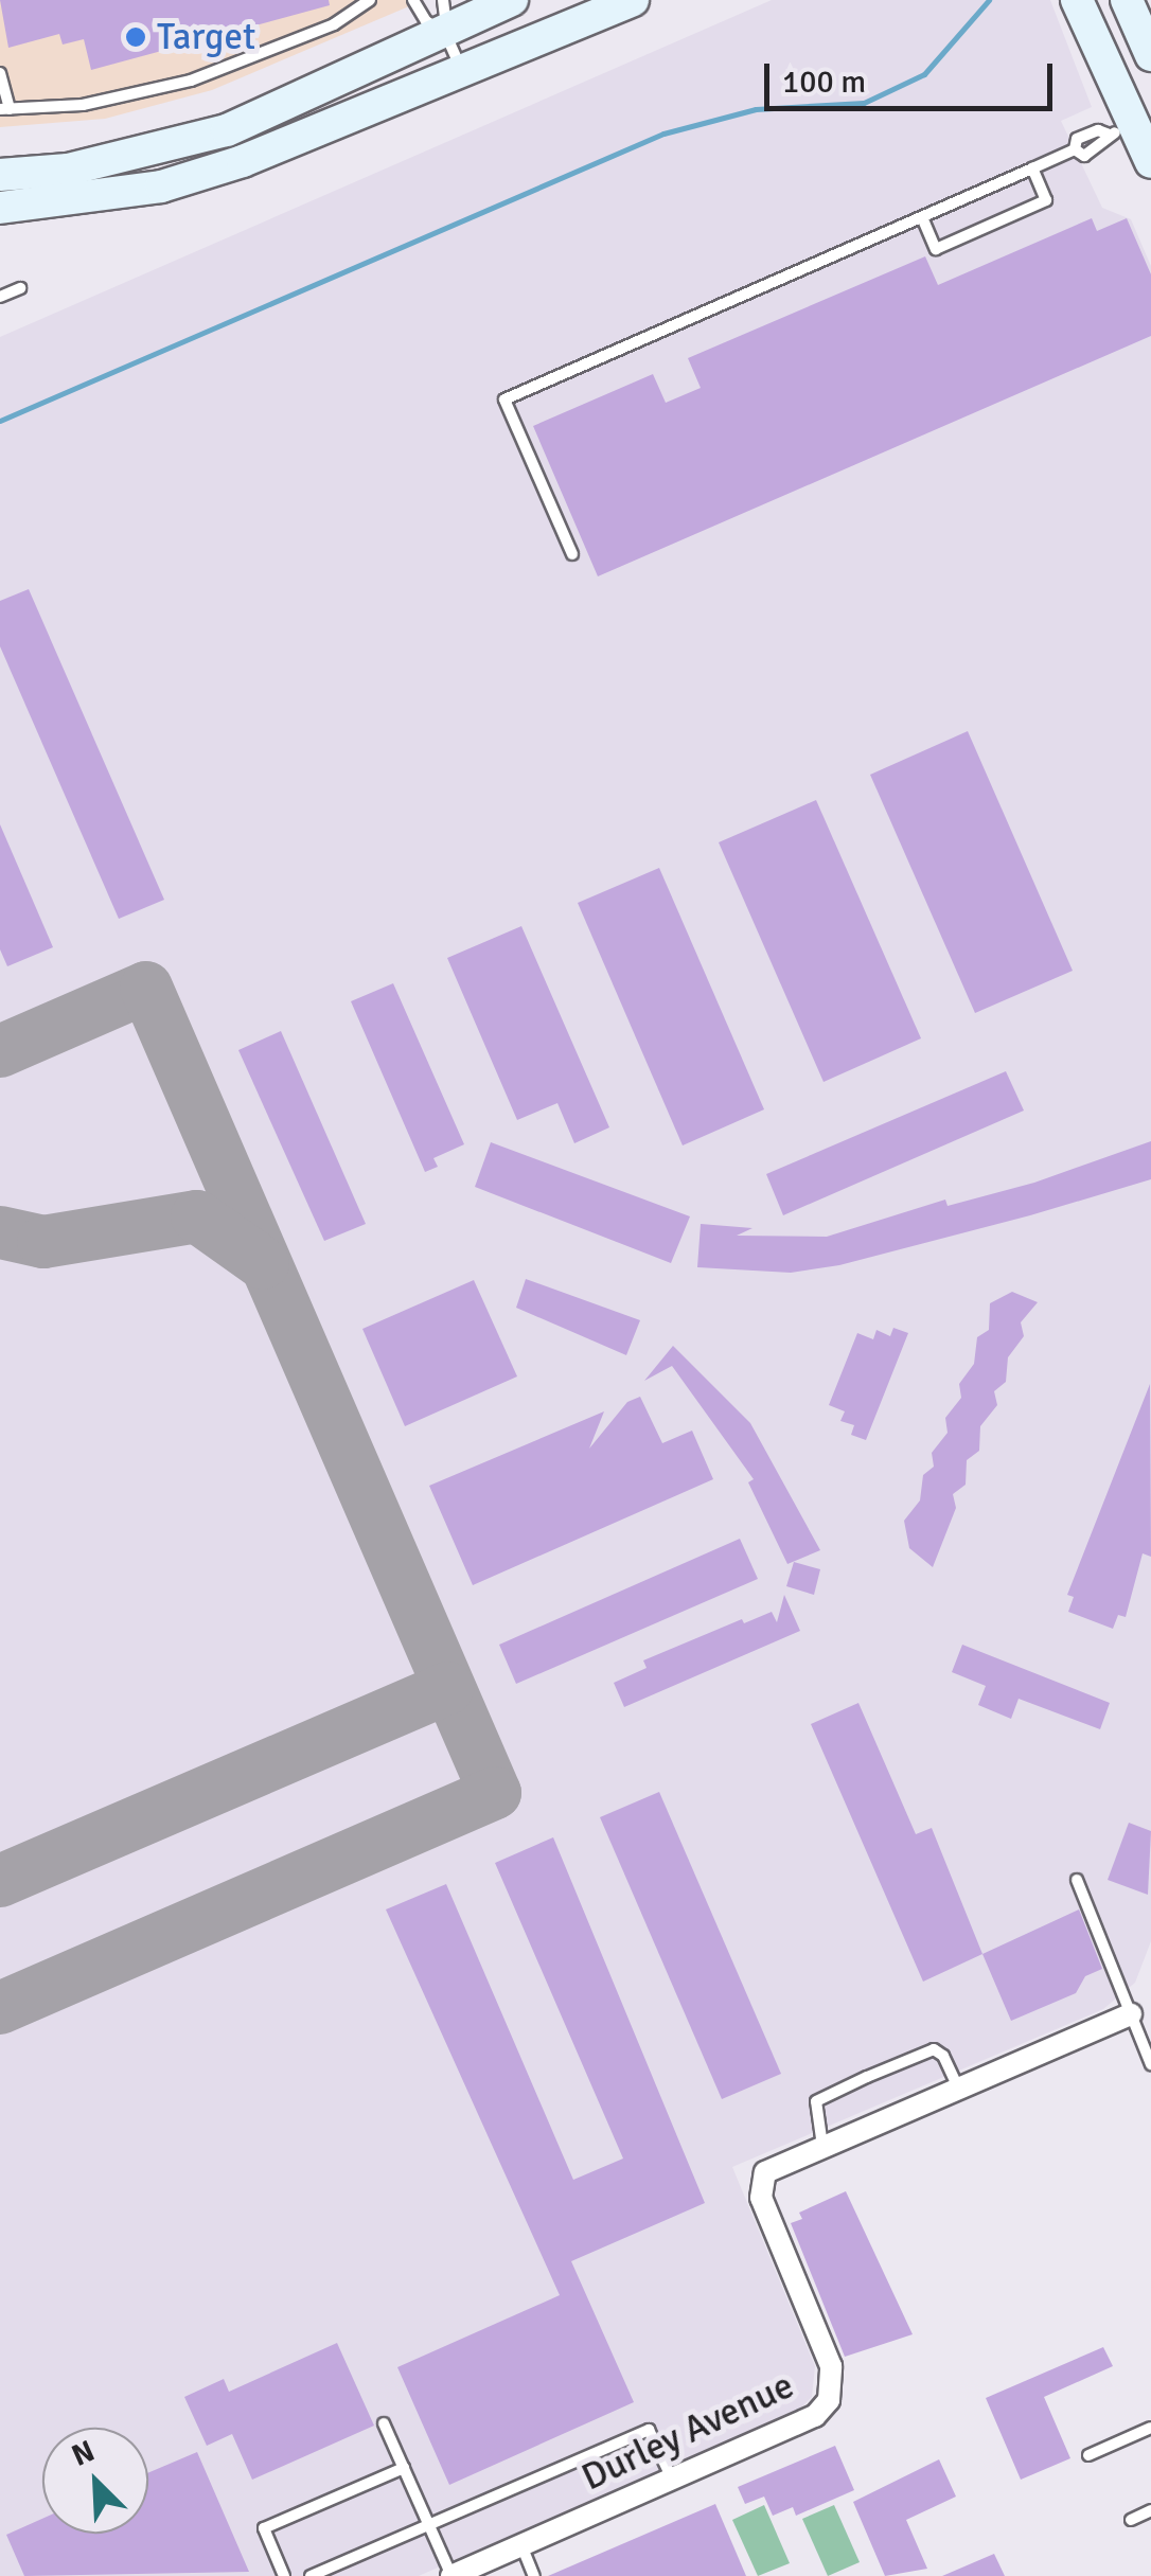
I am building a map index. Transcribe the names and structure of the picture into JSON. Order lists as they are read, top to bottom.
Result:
{
  "streets": {
    "street": ["Durley Avenue"]
  },
  "places": ["Target"],
  "scale_bar": "100 m",
  "north": "top left"
}
